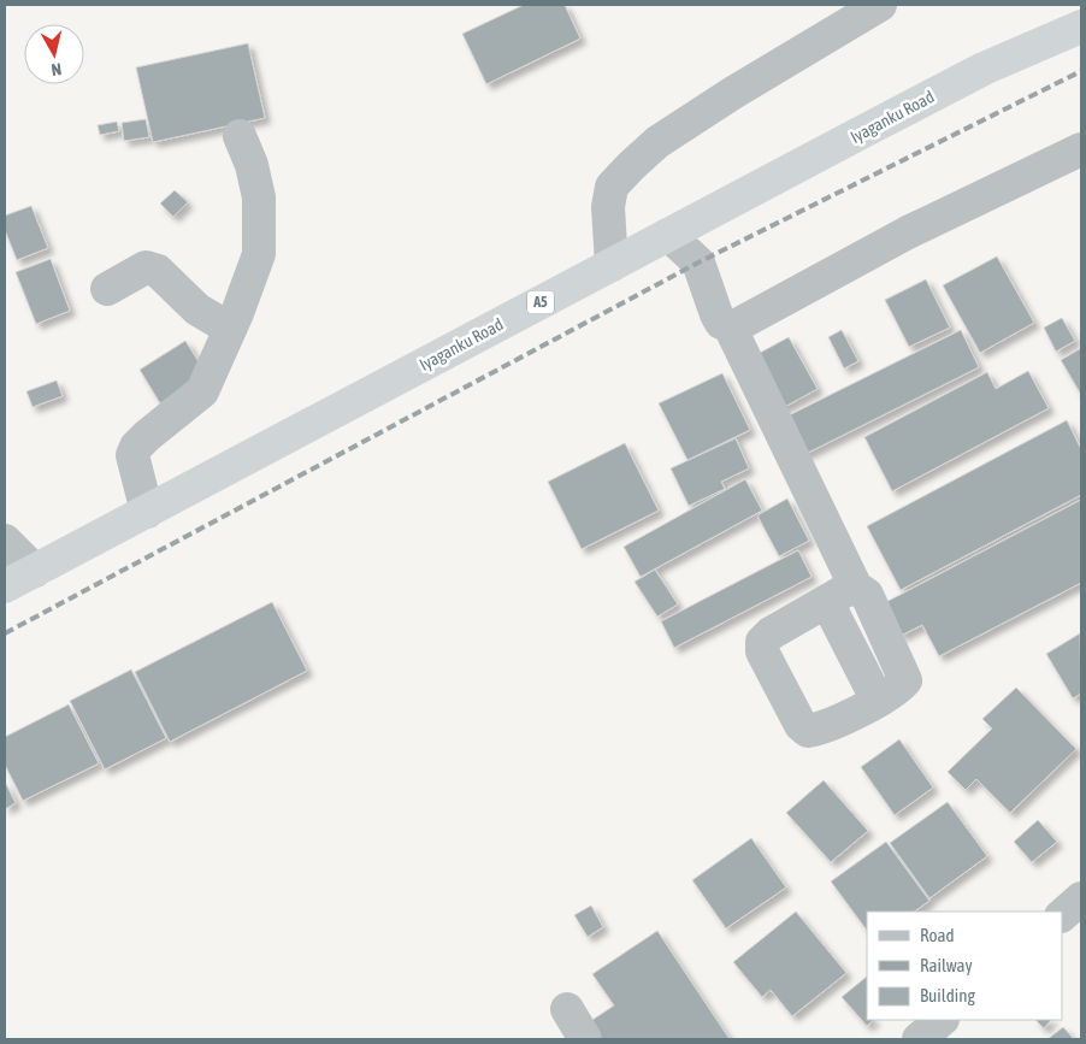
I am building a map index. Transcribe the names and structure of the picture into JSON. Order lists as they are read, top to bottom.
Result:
{
  "streets": {
    "highway": ["Iyaganku Road", "A5"]
  },
  "legend": ["Road", "Railway", "Building"],
  "north": "bottom"
}
